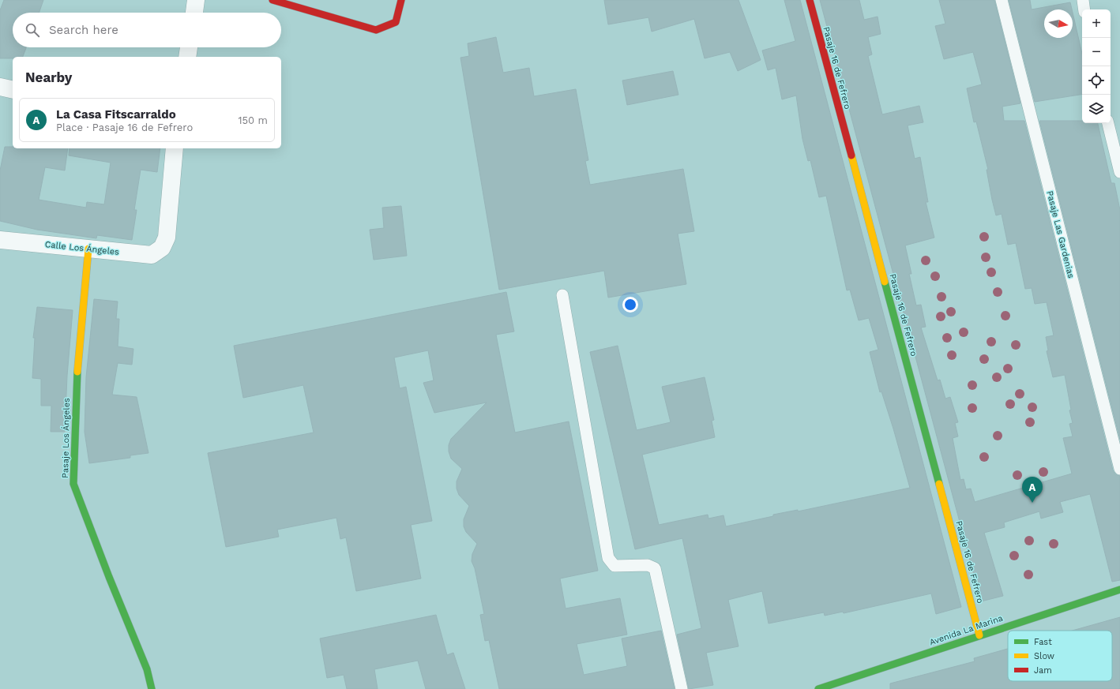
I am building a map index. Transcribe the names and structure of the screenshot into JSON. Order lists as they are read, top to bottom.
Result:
{
  "streets": {
    "street": [
      "Pasaje 16 de Fefrero",
      "Calle Los Ángeles",
      "Pasaje Los Ángeles",
      "Avenida La Marina"
    ],
    "lane": ["Pasaje Las Gardenias"]
  },
  "crossings": [
    ["Pasaje 16 de Fefrero", "Avenida La Marina"],
    ["Calle Los Ángeles", "Pasaje Los Ángeles"]
  ],
  "legend": ["Fast", "Slow", "Jam"],
  "north": "right",
  "page": {
    "map_buttons": ["+", "−"],
    "search": "Search here",
    "heading": "Nearby",
    "list": [
      {
        "mark": "A",
        "name": "La Casa Fitscarraldo",
        "note": "Place · Pasaje 16 de Fefrero",
        "value": "150 m"
      }
    ],
    "pins": "A"
  }
}
